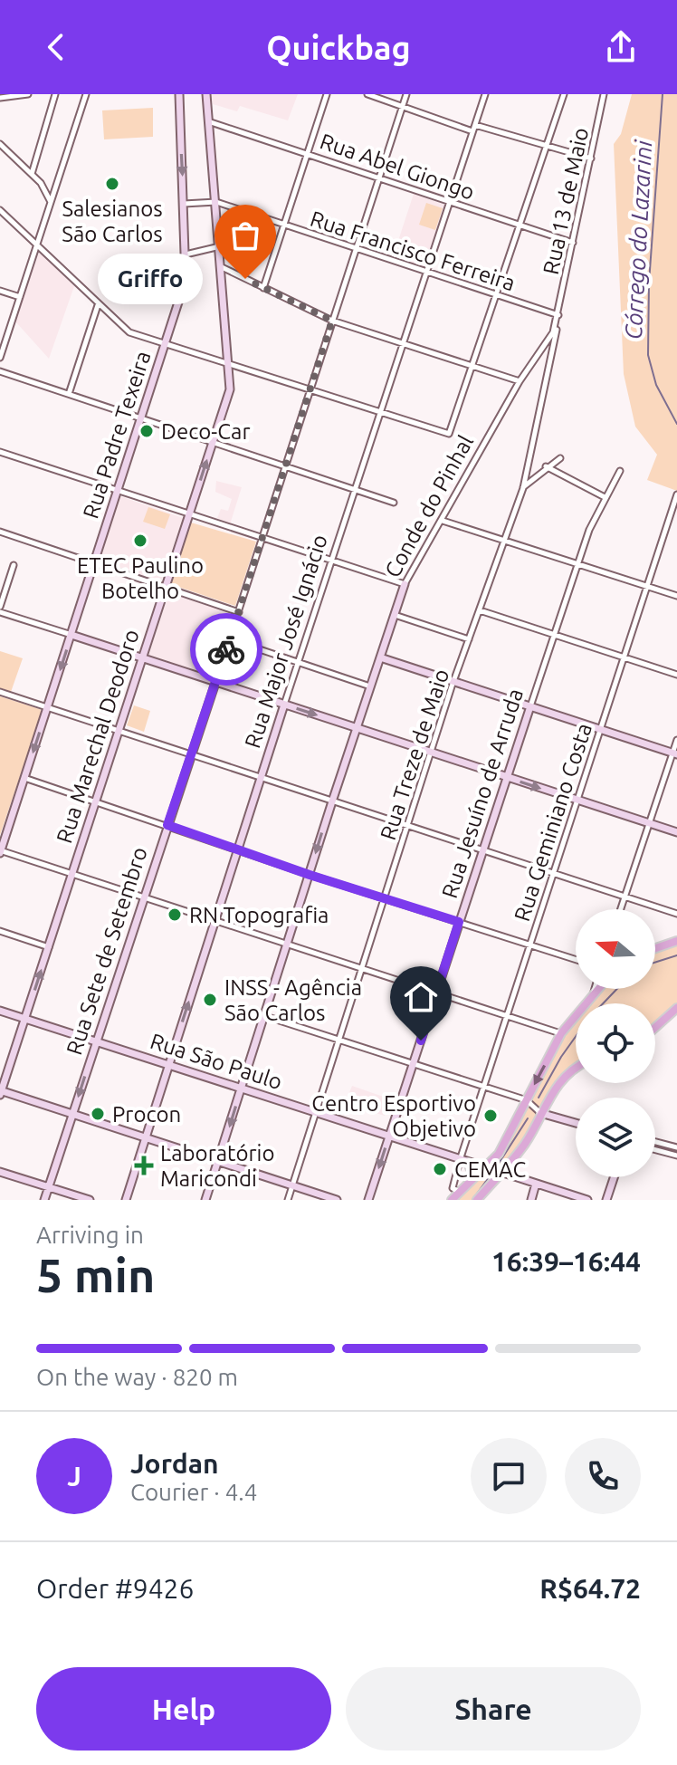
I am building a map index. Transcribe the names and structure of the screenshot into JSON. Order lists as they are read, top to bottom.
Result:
{
  "streets": {
    "street": [
      "Rua Abel Giongo",
      "Rua 13 de Maio",
      "Rua Francisco Ferreira",
      "Rua Padre Texeira",
      "Conde do Pinhal",
      "Rua Major José Ignácio",
      "Rua Marechal Deodoro",
      "Rua Treze de Maio",
      "Rua Jesuíno de Arruda",
      "Rua Geminiano Costa",
      "Rua Sete de Setembro",
      "Rua São Paulo"
    ]
  },
  "crossings": [
    ["Rua Abel Giongo", "Rua 13 de Maio"],
    ["Rua Abel Giongo", "Rua Major José Ignácio"],
    ["Rua Abel Giongo", "Rua Sete de Setembro"],
    ["Rua 13 de Maio", "Rua Francisco Ferreira"],
    ["Rua 13 de Maio", "Conde do Pinhal"],
    ["Rua 13 de Maio", "Rua Treze de Maio"],
    ["Rua Francisco Ferreira", "Conde do Pinhal"],
    ["Rua Francisco Ferreira", "Rua Major José Ignácio"],
    ["Rua Francisco Ferreira", "Rua Treze de Maio"],
    ["Rua Francisco Ferreira", "Rua Sete de Setembro"],
    ["Conde do Pinhal", "Rua Treze de Maio"],
    ["Conde do Pinhal", "Rua São Paulo"],
    ["Rua Major José Ignácio", "Rua São Paulo"],
    ["Rua Marechal Deodoro", "Rua São Paulo"],
    ["Rua Treze de Maio", "Rua São Paulo"],
    ["Rua Jesuíno de Arruda", "Rua São Paulo"],
    ["Rua Geminiano Costa", "Rua São Paulo"],
    ["Rua Sete de Setembro", "Rua São Paulo"]
  ],
  "water": ["Córrego do Lazarini"],
  "places": {
    "other": [
      "Salesianos São Carlos",
      "Griffo",
      "Deco-Car",
      "ETEC Paulino Botelho",
      "RN Topografia",
      "INSS - Agência São Carlos",
      "Procon",
      "Centro Esportivo Objetivo",
      "CEMAC"
    ],
    "health": ["Laboratório Maricondi"]
  },
  "north": "left",
  "page": {
    "header": "Quickbag",
    "bubble": "Griffo",
    "heading": ["5 min", "Arriving in", "16:39–16:44"],
    "panel": [
      "Jordan",
      "Courier · 4.4",
      "Order #9426",
      "R$64.72"
    ],
    "bar": "On the way · 820 m",
    "round": "J",
    "buttons": ["Help", "Share"]
  }
}
